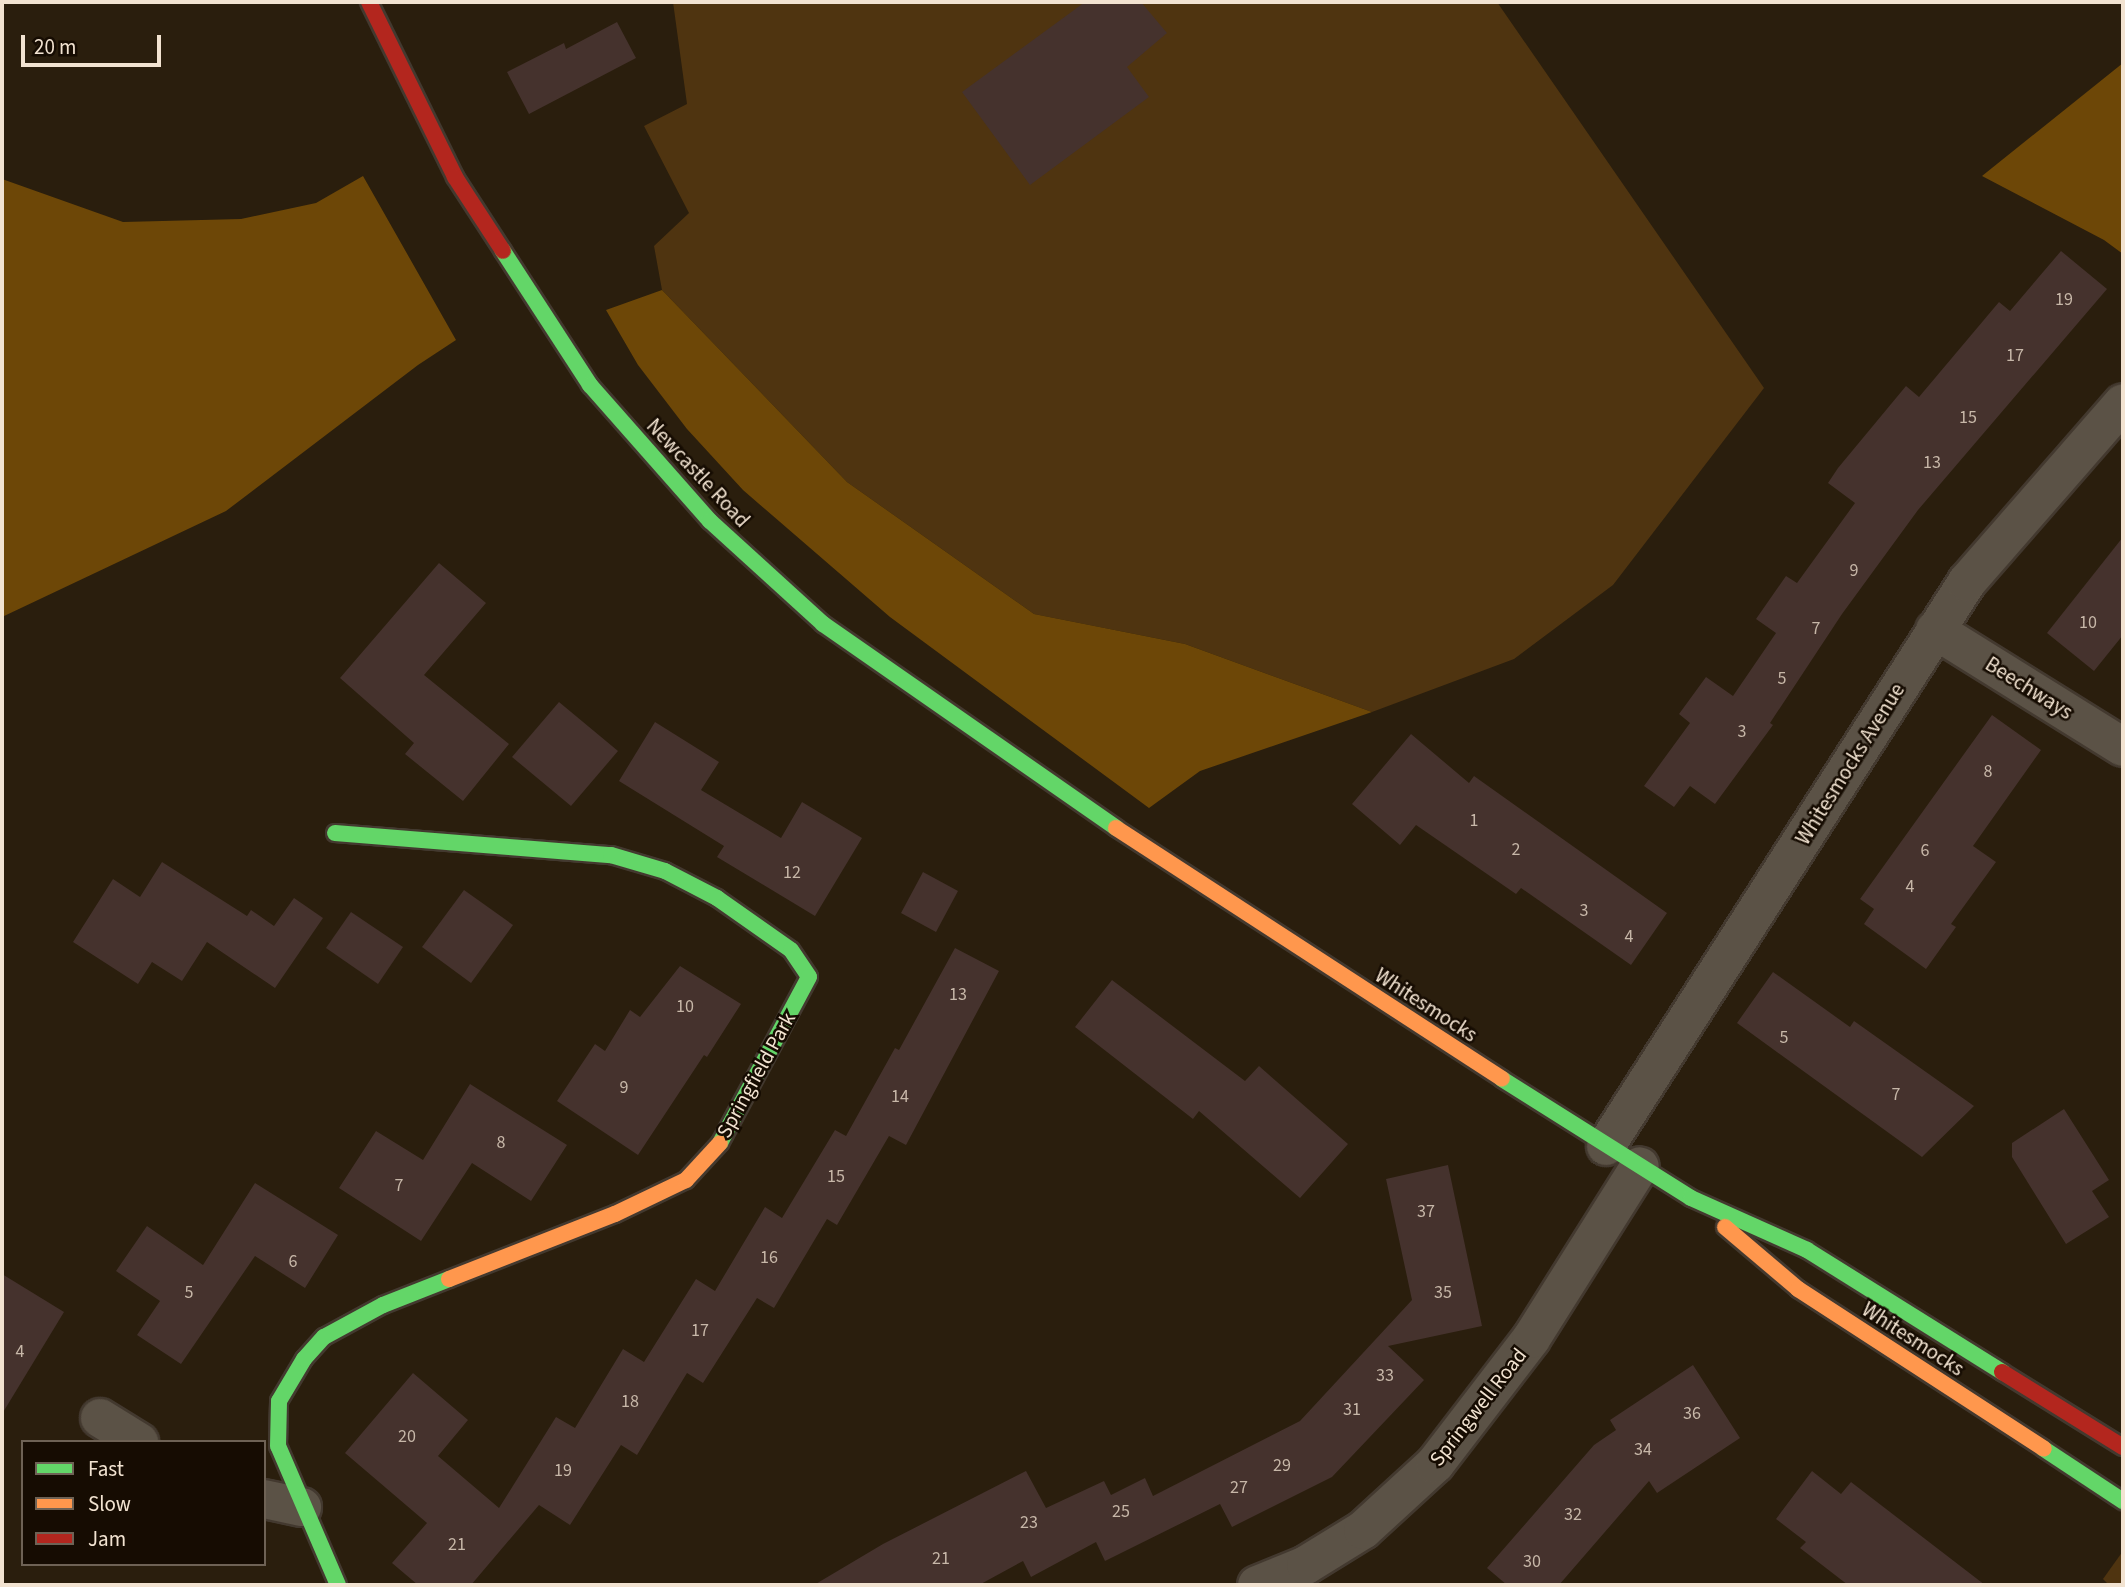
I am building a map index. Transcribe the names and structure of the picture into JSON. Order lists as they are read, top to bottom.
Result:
{
  "streets": {
    "main road": ["Newcastle Road", "Whitesmocks", "Springfield Park"],
    "street": ["Beechways", "Whitesmocks Avenue", "Springwell Road"]
  },
  "crossings": [
    ["Newcastle Road", "Whitesmocks"],
    ["Beechways", "Whitesmocks Avenue"],
    ["Whitesmocks Avenue", "Whitesmocks"],
    ["Whitesmocks", "Springwell Road"]
  ],
  "house_numbers": [
    "19",
    "17",
    "15",
    "13",
    "9",
    "10",
    "7",
    "5",
    "3",
    "8",
    "1",
    "2",
    "6",
    "12",
    "4",
    "3",
    "4",
    "13",
    "10",
    "5",
    "9",
    "7",
    "14",
    "8",
    "15",
    "7",
    "37",
    "16",
    "6",
    "5",
    "35",
    "17",
    "4",
    "33",
    "18",
    "31",
    "36",
    "20",
    "34",
    "29",
    "19",
    "27",
    "25",
    "32",
    "23",
    "21",
    "21",
    "30"
  ],
  "legend": ["Fast", "Slow", "Jam"],
  "scale_bar": "20 m"
}
